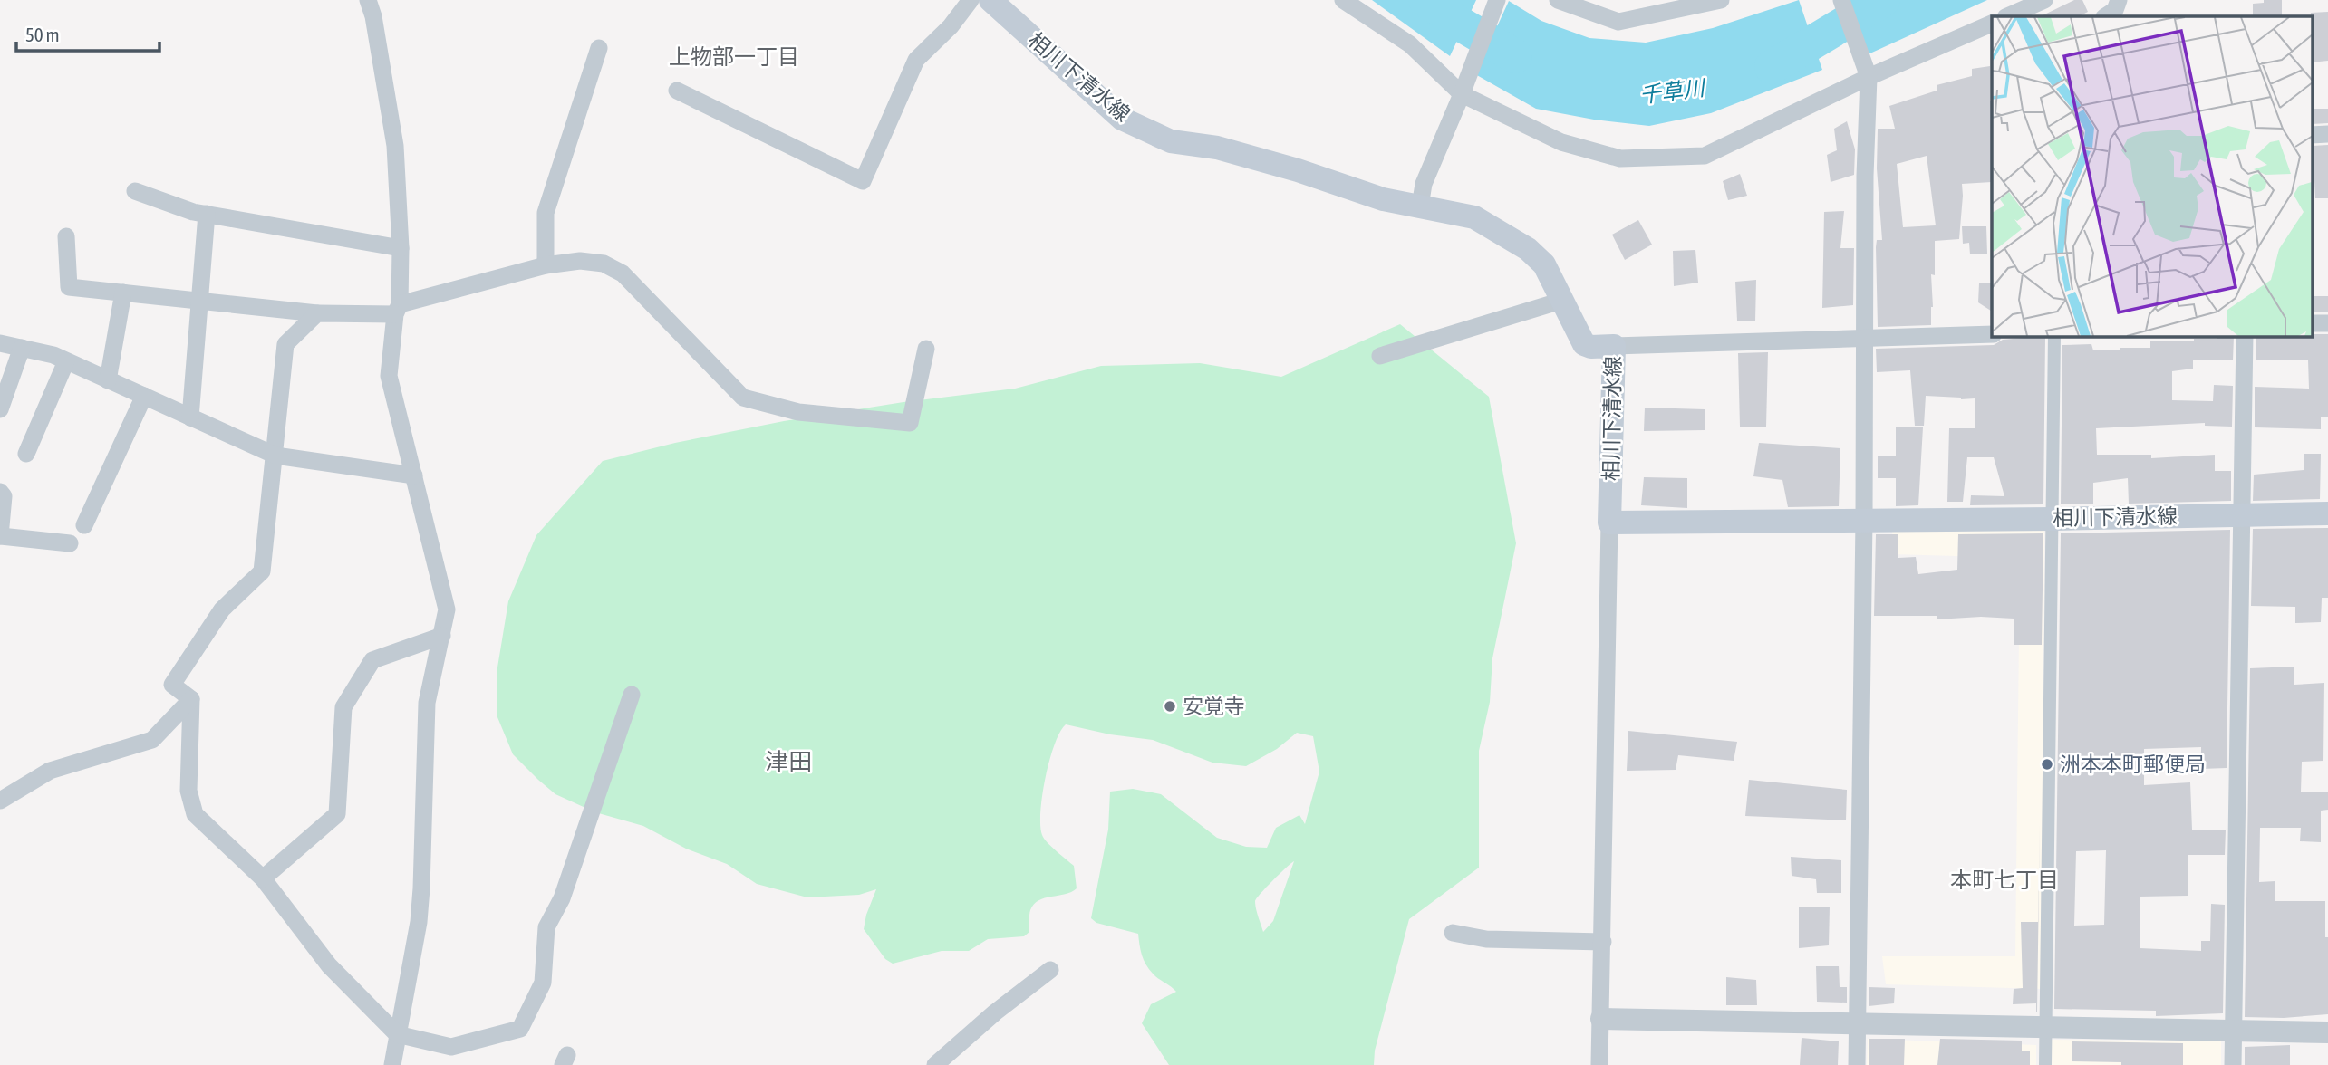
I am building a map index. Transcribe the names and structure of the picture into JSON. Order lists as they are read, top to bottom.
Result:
{
  "streets": {
    "main road": ["相川下清水線"]
  },
  "districts": ["上物部一丁目", "津田", "本町七丁目"],
  "water": ["千草川"],
  "places": ["安覚寺", "洲本本町郵便局"],
  "scale_bar": "50 m"
}
